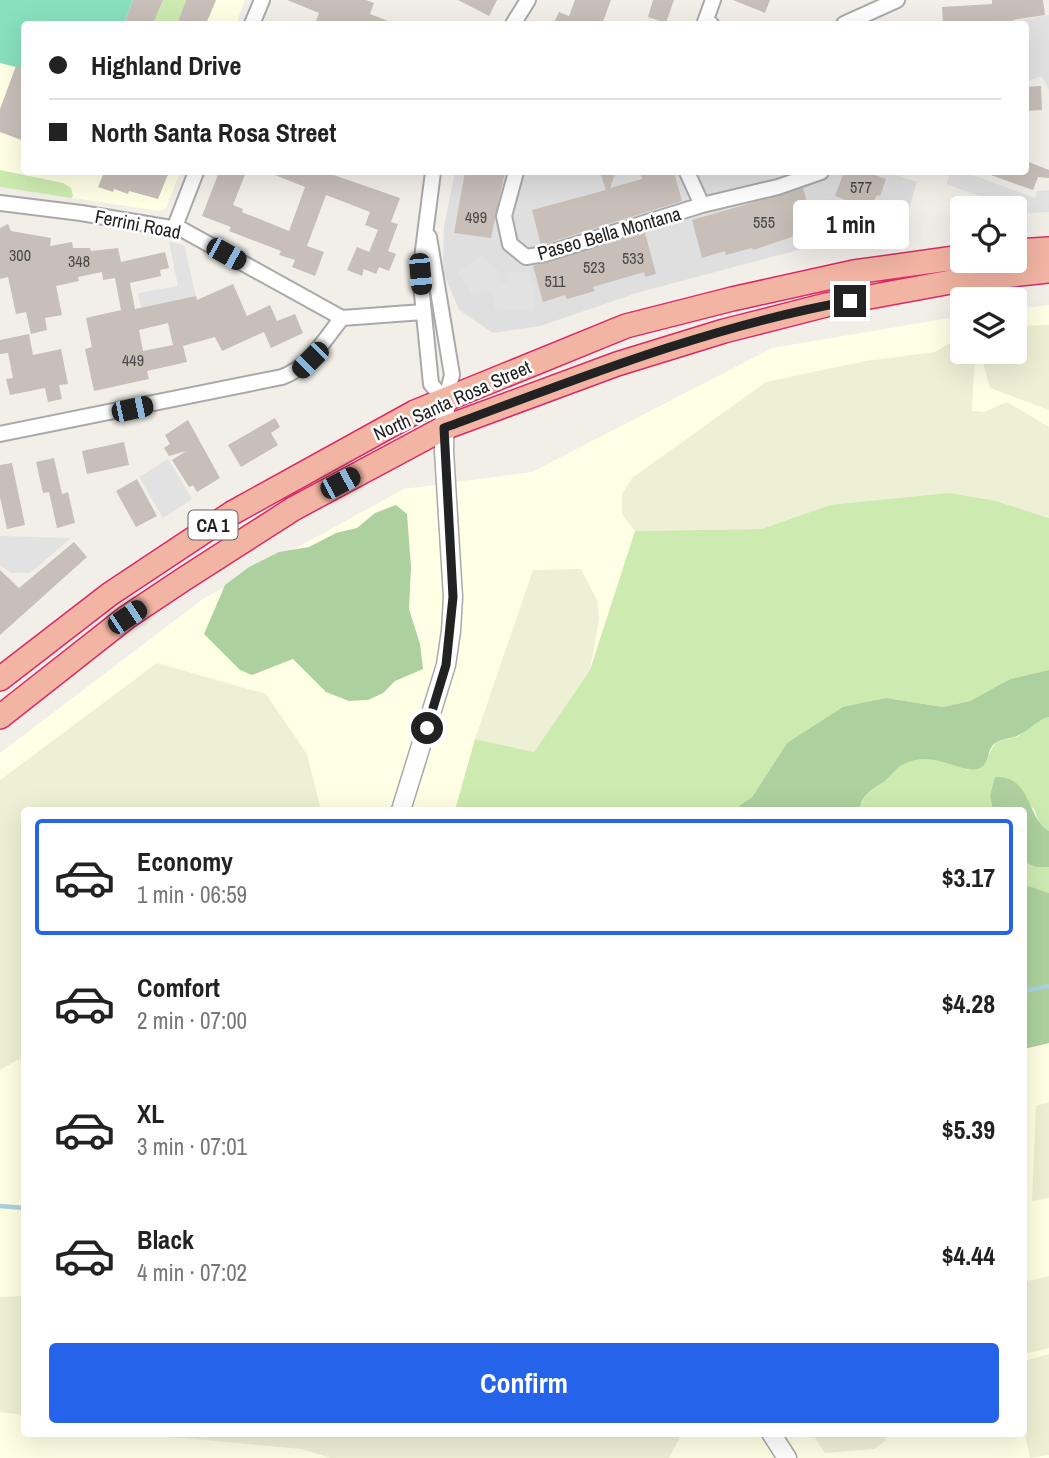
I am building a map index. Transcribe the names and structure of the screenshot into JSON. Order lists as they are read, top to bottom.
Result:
{
  "streets": {
    "highway": ["North Santa Rosa Street", "CA 1"],
    "street": ["Ferrini Road", "Paseo Bella Montana"]
  },
  "house_numbers": [
    "577",
    "499",
    "555",
    "300",
    "533",
    "348",
    "523",
    "511",
    "449"
  ],
  "page": {
    "banner": ["Highland Drive", "North Santa Rosa Street"],
    "bubble": "1 min",
    "list": [
      {
        "name": "Economy",
        "note": "1 min · 06:59",
        "value": "$3.17"
      },
      {
        "name": "Comfort",
        "note": "2 min · 07:00",
        "value": "$4.28"
      },
      {
        "name": "XL",
        "note": "3 min · 07:01",
        "value": "$5.39"
      },
      {
        "name": "Black",
        "note": "4 min · 07:02",
        "value": "$4.44"
      }
    ],
    "buttons": "Confirm"
  }
}
